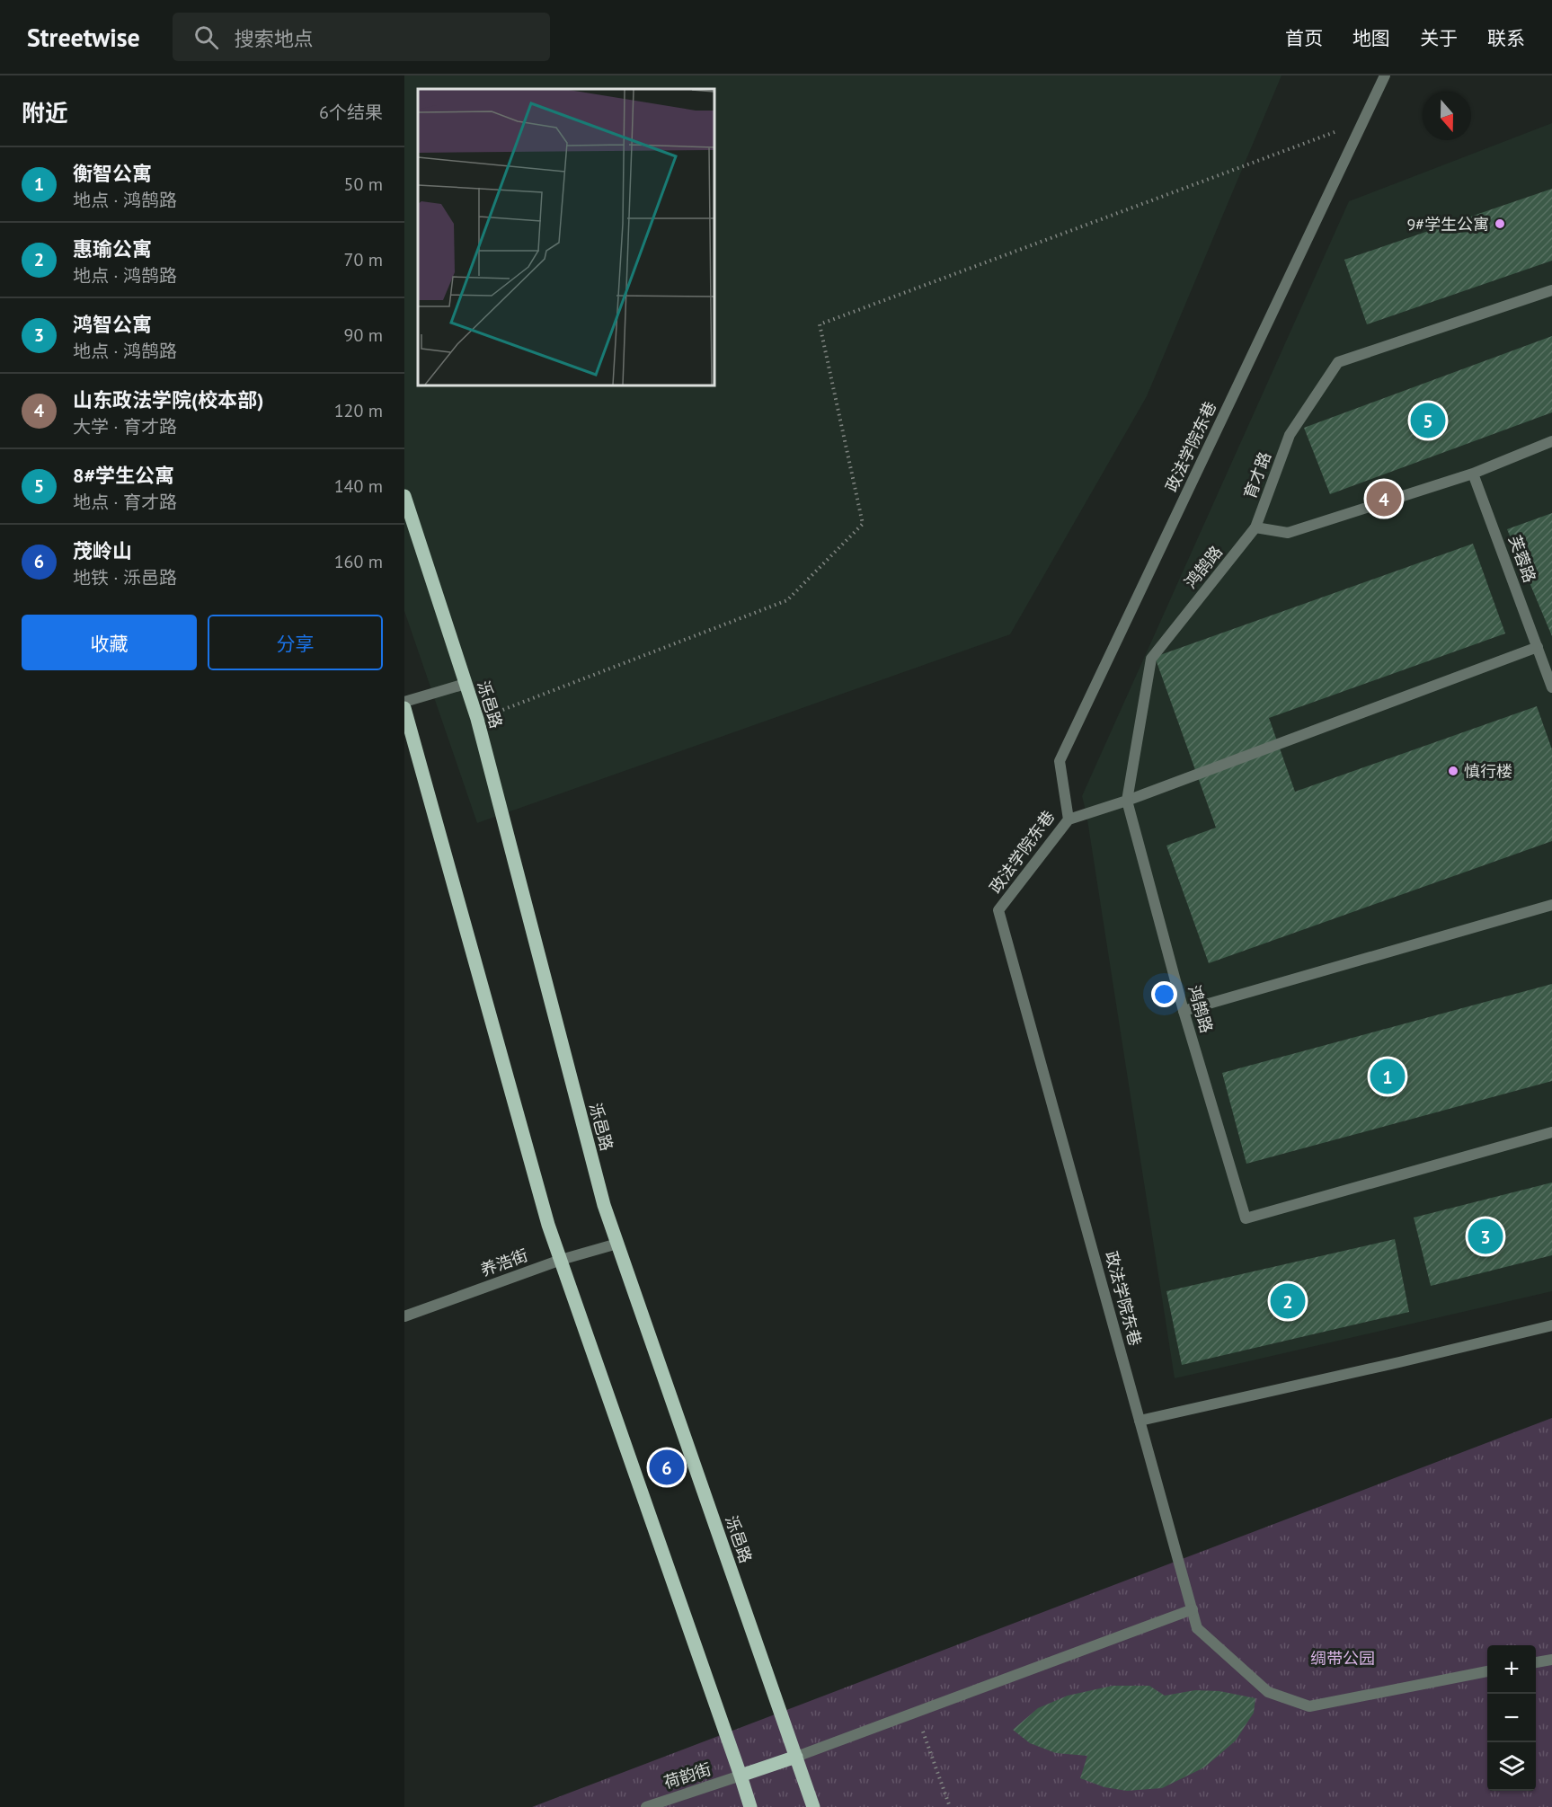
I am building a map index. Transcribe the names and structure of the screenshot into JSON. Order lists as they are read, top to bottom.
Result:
{
  "streets": {
    "main road": ["泺邑路"],
    "street": [
      "政法学院东巷",
      "育才路",
      "芙蓉路",
      "鸿鹄路",
      "养浩街",
      "荷韵街"
    ]
  },
  "crossings": [
    ["育才路", "鸿鹄路"],
    ["泺邑路", "养浩街"]
  ],
  "parks": ["绸带公园"],
  "places": ["9#学生公寓", "慎行楼"],
  "north": "bottom",
  "page": {
    "header": "Streetwise",
    "search": "搜索地点",
    "nav": [
      "首页",
      "地图",
      "关于",
      "联系"
    ],
    "heading": ["附近", "6个结果"],
    "list": [
      {
        "mark": "1",
        "name": "衡智公寓",
        "note": "地点 · 鸿鹄路",
        "value": "50 m"
      },
      {
        "mark": "2",
        "name": "惠瑜公寓",
        "note": "地点 · 鸿鹄路",
        "value": "70 m"
      },
      {
        "mark": "3",
        "name": "鸿智公寓",
        "note": "地点 · 鸿鹄路",
        "value": "90 m"
      },
      {
        "mark": "4",
        "name": "山东政法学院(校本部)",
        "note": "大学 · 育才路",
        "value": "120 m"
      },
      {
        "mark": "5",
        "name": "8#学生公寓",
        "note": "地点 · 育才路",
        "value": "140 m"
      },
      {
        "mark": "6",
        "name": "茂岭山",
        "note": "地铁 · 泺邑路",
        "value": "160 m"
      }
    ],
    "pins": [
      "5",
      "4",
      "1",
      "3",
      "2",
      "6"
    ],
    "buttons": ["收藏", "分享"],
    "map_buttons": ["+", "−"]
  }
}
